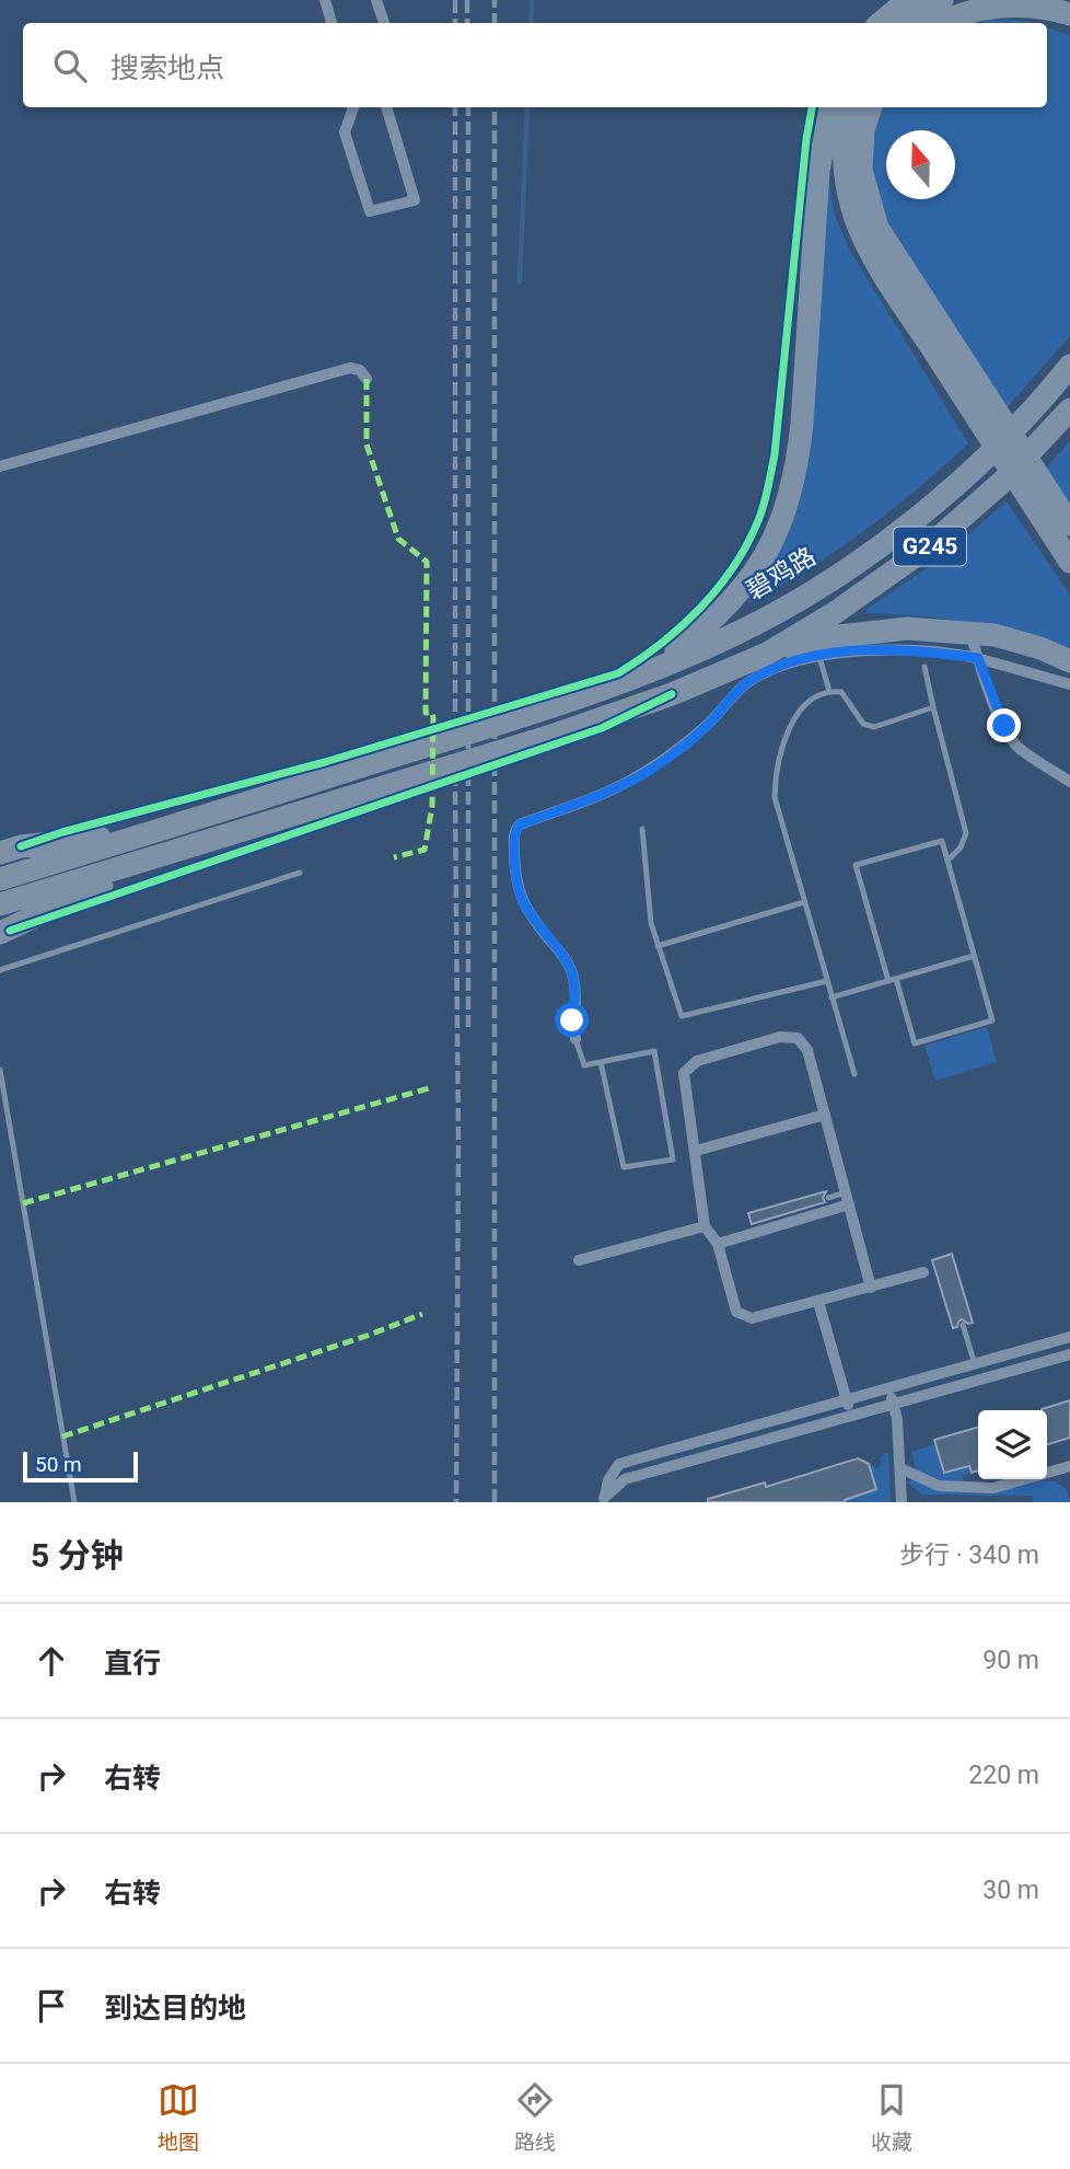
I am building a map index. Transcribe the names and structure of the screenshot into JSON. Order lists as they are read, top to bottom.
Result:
{
  "streets": {
    "highway": ["G245", "碧鸡路"]
  },
  "crossings": [
    ["G245", "碧鸡路"]
  ],
  "scale_bar": "50 m",
  "north": "top",
  "page": {
    "search": "搜索地点",
    "scale": "50 m",
    "heading": ["5 分钟", "步行 · 340 m"],
    "list": [
      ["直行", "90 m"],
      ["右转", "220 m"],
      ["右转", "30 m"],
      "到达目的地"
    ],
    "nav": ["地图", "路线", "收藏"]
  }
}
